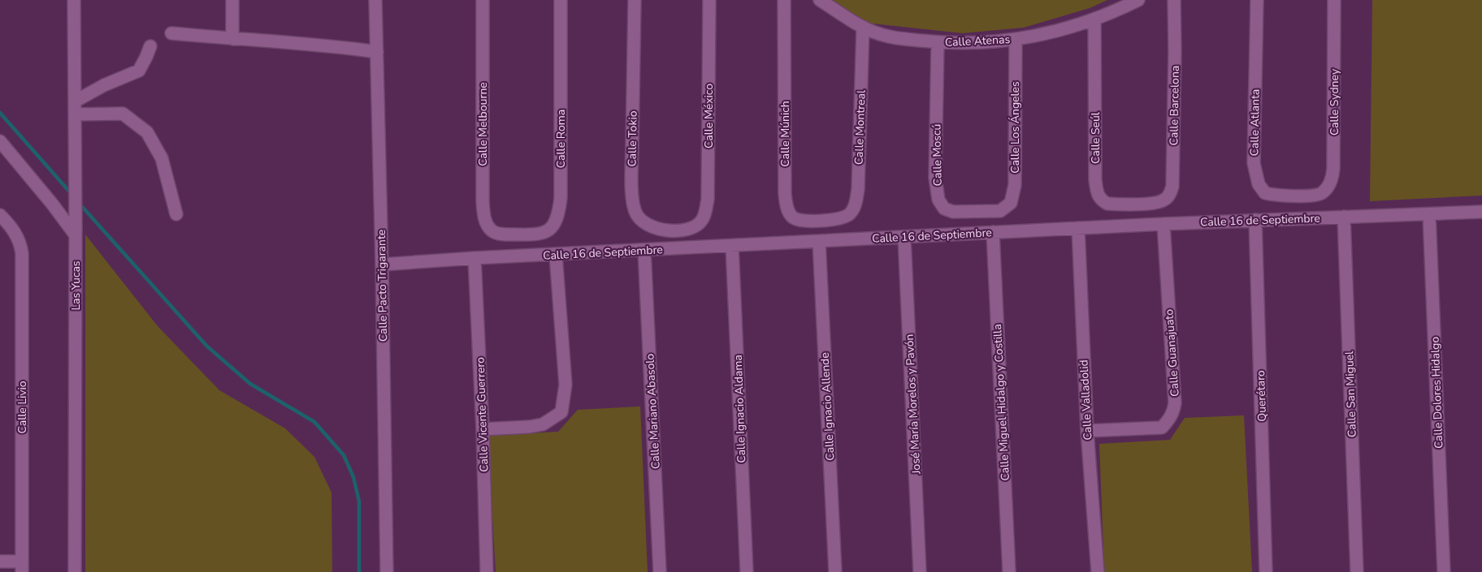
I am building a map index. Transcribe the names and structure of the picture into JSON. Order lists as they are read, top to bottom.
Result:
{
  "streets": {
    "street": [
      "Calle Atenas",
      "Calle Sydney",
      "Calle Barcelona",
      "Calle México",
      "Calle Atlanta",
      "Calle Melbourne",
      "Calle Montreal",
      "Calle Los Ángeles",
      "Calle Múnich",
      "Calle Seúl",
      "Calle Roma",
      "Calle Tokio",
      "Calle Moscú",
      "Calle 16 de Septiembre",
      "Las Yucas",
      "Calle Pacto Trigarante",
      "Calle Guanajuato",
      "Calle Dolores Hidalgo",
      "Calle San Miguel",
      "Querétaro",
      "Calle Valladolid",
      "Calle Miguel Hidalgo y Costilla",
      "José María Morelos y Pavón",
      "Calle Ignacio Allende",
      "Calle Livio",
      "Calle Ignacio Aldama",
      "Calle Mariano Abasolo",
      "Calle Vicente Guerrero"
    ]
  },
  "crossings": [
    ["Calle Atenas", "Calle Montreal"],
    ["Calle Atenas", "Calle Los Ángeles"],
    ["Calle Atenas", "Calle Seúl"],
    ["Calle Atenas", "Calle Moscú"],
    ["Calle Sydney", "Calle Atlanta"],
    ["Calle Barcelona", "Calle Seúl"],
    ["Calle México", "Calle Tokio"],
    ["Calle Melbourne", "Calle Roma"],
    ["Calle Montreal", "Calle Múnich"],
    ["Calle Los Ángeles", "Calle Moscú"],
    ["Calle 16 de Septiembre", "Calle Pacto Trigarante"],
    ["Calle 16 de Septiembre", "Calle Guanajuato"],
    ["Calle 16 de Septiembre", "Calle Dolores Hidalgo"],
    ["Calle 16 de Septiembre", "Calle San Miguel"],
    ["Calle 16 de Septiembre", "Querétaro"],
    ["Calle 16 de Septiembre", "Calle Valladolid"],
    ["Calle 16 de Septiembre", "Calle Miguel Hidalgo y Costilla"],
    ["Calle 16 de Septiembre", "José María Morelos y Pavón"],
    ["Calle 16 de Septiembre", "Calle Ignacio Allende"],
    ["Calle 16 de Septiembre", "Calle Ignacio Aldama"],
    ["Calle 16 de Septiembre", "Calle Mariano Abasolo"],
    ["Calle 16 de Septiembre", "Calle Vicente Guerrero"],
    ["Calle Guanajuato", "Calle Valladolid"]
  ]
}
